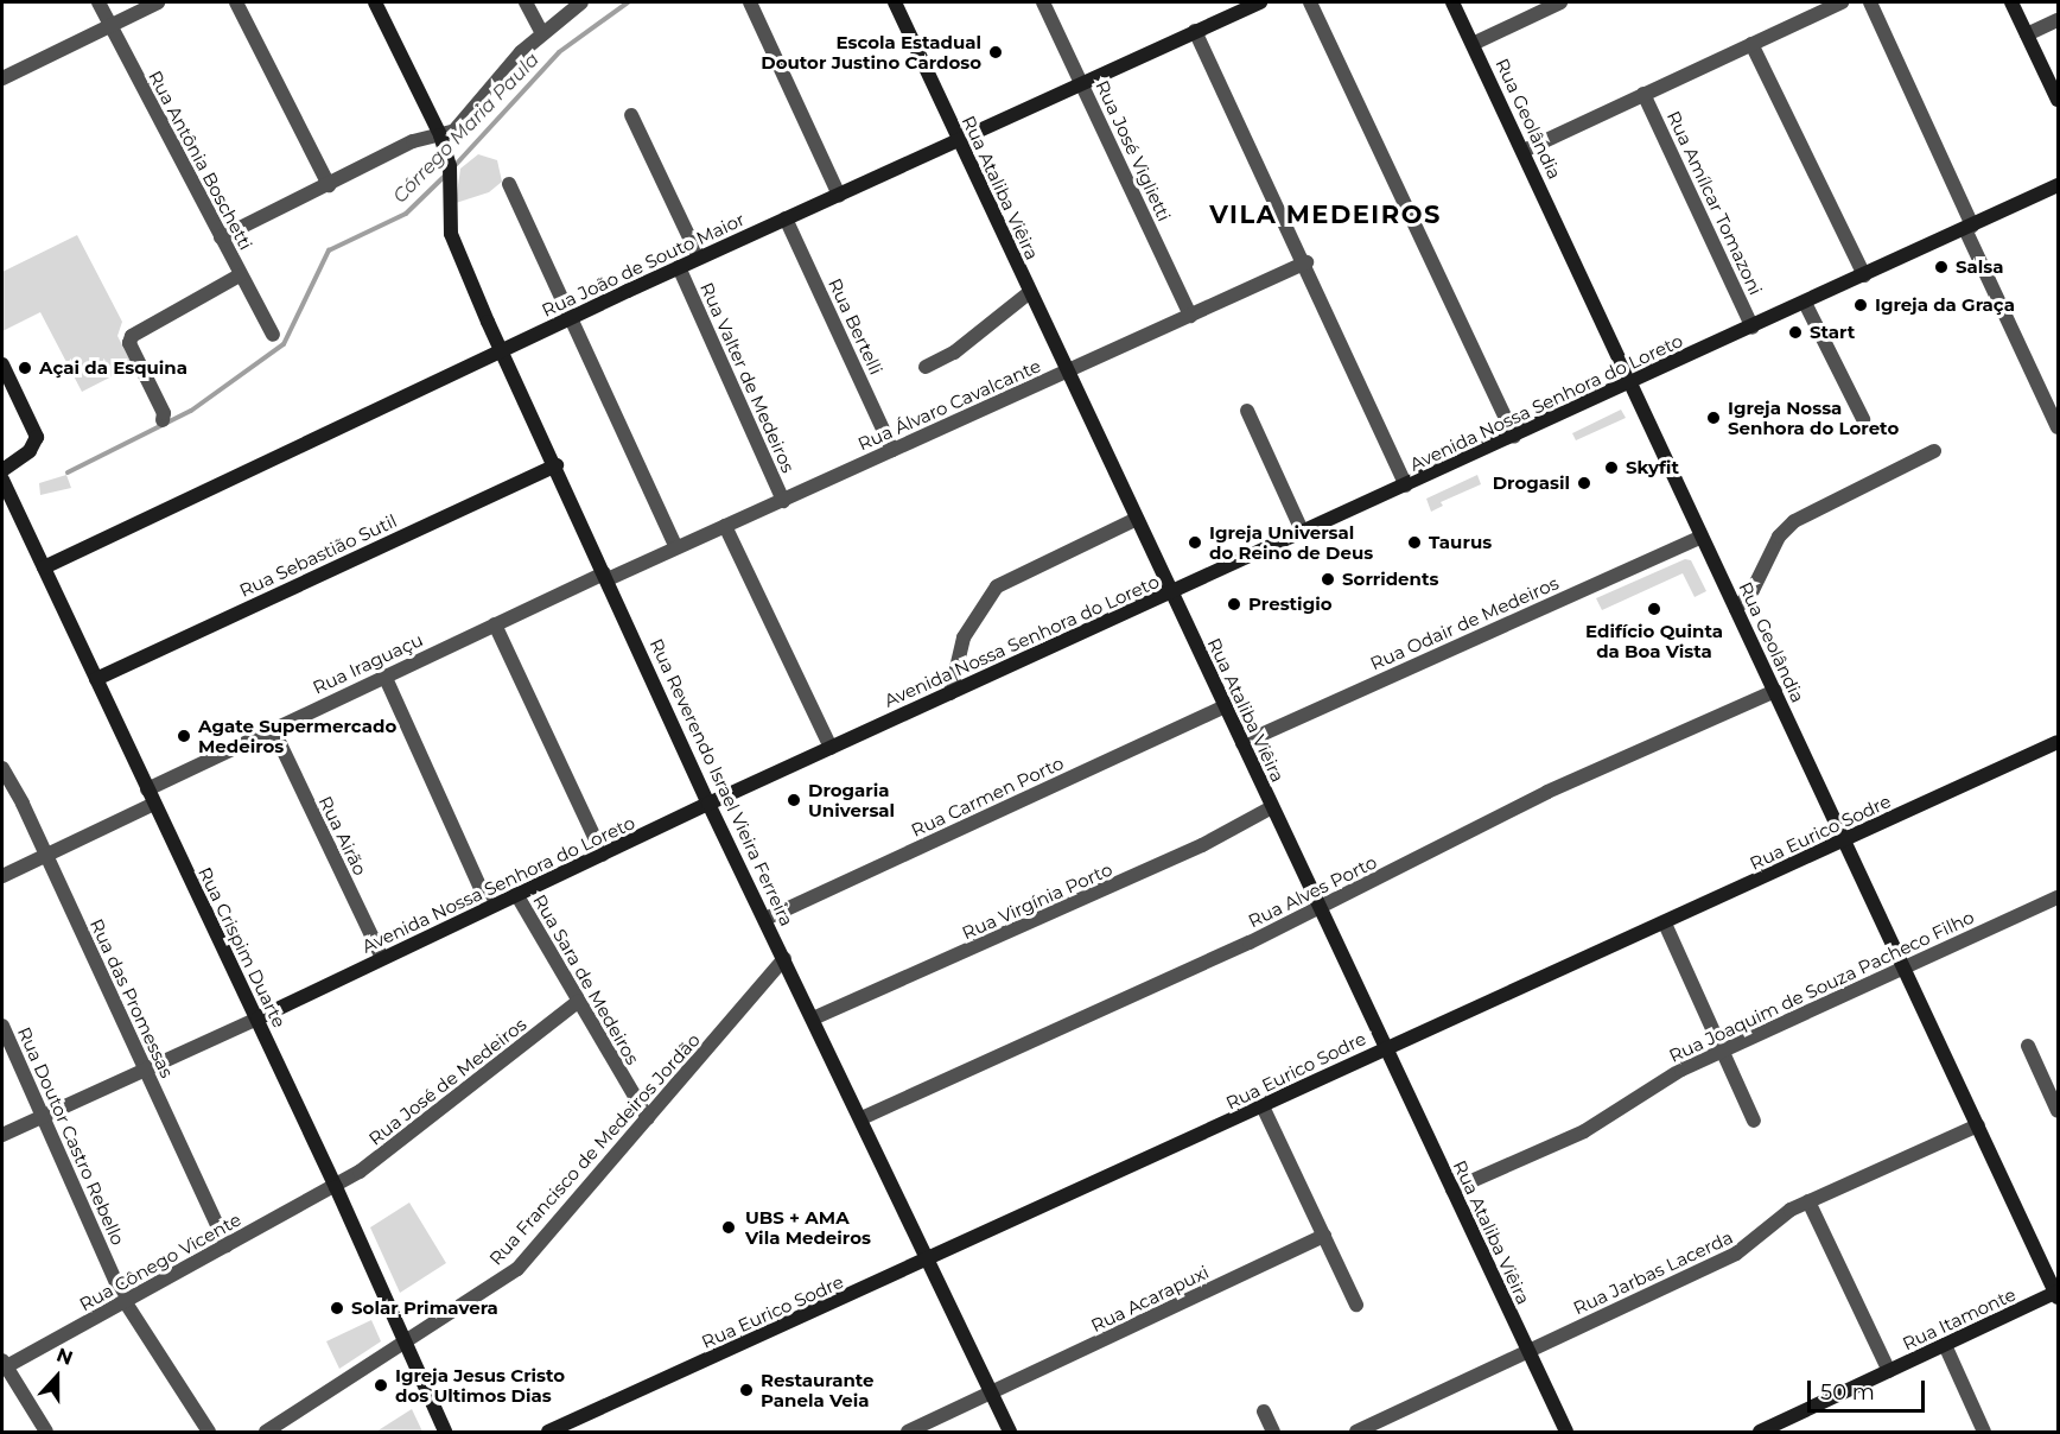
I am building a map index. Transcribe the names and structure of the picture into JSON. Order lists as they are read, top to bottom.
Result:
{
  "streets": {
    "street": [
      "Rua Geolândia",
      "Rua José Viglietti",
      "Rua Antônia Boschetti",
      "Rua Ataliba Viêira",
      "Rua Amílcar Tomazoni",
      "Rua João de Souto Maior",
      "Rua Bertelli",
      "Rua Valter de Medeiros",
      "Avenida Nossa Senhora do Loreto",
      "Rua Álvaro Cavalcante",
      "Rua Sebastião Sutil",
      "Rua Odair de Medeiros",
      "Rua Iraguaçu",
      "Rua Reverendo Israel Vieira Ferreira",
      "Rua Carmen Porto",
      "Rua Eurico Sodre",
      "Rua Airão",
      "Rua Alves Porto",
      "Rua Virgínia Porto",
      "Rua Crispim Duarte",
      "Rua Sara de Medeiros",
      "Rua Joaquim de Souza Pacheco Filho",
      "Rua das Promessas",
      "Rua José de Medeiros",
      "Rua Doutor Castro Rebello",
      "Rua Francisco de Medeiros Jordão",
      "Rua Cônego Vicente",
      "Rua Jarbas Lacerda",
      "Rua Acarapuxi",
      "Rua Itamonte"
    ]
  },
  "crossings": [
    ["Rua Geolândia", "Avenida Nossa Senhora do Loreto"],
    ["Rua Geolândia", "Rua Odair de Medeiros"],
    ["Rua Geolândia", "Rua Eurico Sodre"],
    ["Rua Geolândia", "Rua Alves Porto"],
    ["Rua Geolândia", "Rua Joaquim de Souza Pacheco Filho"],
    ["Rua Geolândia", "Rua Jarbas Lacerda"],
    ["Rua Geolândia", "Rua Itamonte"],
    ["Rua José Viglietti", "Rua João de Souto Maior"],
    ["Rua José Viglietti", "Rua Álvaro Cavalcante"],
    ["Rua Ataliba Viêira", "Rua João de Souto Maior"],
    ["Rua Ataliba Viêira", "Avenida Nossa Senhora do Loreto"],
    ["Rua Ataliba Viêira", "Rua Álvaro Cavalcante"],
    ["Rua Ataliba Viêira", "Rua Odair de Medeiros"],
    ["Rua Ataliba Viêira", "Rua Carmen Porto"],
    ["Rua Ataliba Viêira", "Rua Eurico Sodre"],
    ["Rua Ataliba Viêira", "Rua Alves Porto"],
    ["Rua Ataliba Viêira", "Rua Virgínia Porto"],
    ["Rua Ataliba Viêira", "Rua Joaquim de Souza Pacheco Filho"],
    ["Rua Ataliba Viêira", "Rua Jarbas Lacerda"],
    ["Rua Amílcar Tomazoni", "Avenida Nossa Senhora do Loreto"],
    ["Rua João de Souto Maior", "Rua Bertelli"],
    ["Rua João de Souto Maior", "Rua Valter de Medeiros"],
    ["Rua João de Souto Maior", "Rua Reverendo Israel Vieira Ferreira"],
    ["Rua João de Souto Maior", "Rua Crispim Duarte"],
    ["Rua Bertelli", "Rua Álvaro Cavalcante"],
    ["Rua Valter de Medeiros", "Rua Álvaro Cavalcante"],
    ["Avenida Nossa Senhora do Loreto", "Rua Reverendo Israel Vieira Ferreira"],
    ["Avenida Nossa Senhora do Loreto", "Rua Airão"],
    ["Avenida Nossa Senhora do Loreto", "Rua Crispim Duarte"],
    ["Avenida Nossa Senhora do Loreto", "Rua Sara de Medeiros"],
    ["Avenida Nossa Senhora do Loreto", "Rua das Promessas"],
    ["Avenida Nossa Senhora do Loreto", "Rua Doutor Castro Rebello"],
    ["Rua Álvaro Cavalcante", "Rua Iraguaçu"],
    ["Rua Álvaro Cavalcante", "Rua Reverendo Israel Vieira Ferreira"],
    ["Rua Sebastião Sutil", "Rua Reverendo Israel Vieira Ferreira"],
    ["Rua Sebastião Sutil", "Rua Crispim Duarte"],
    ["Rua Iraguaçu", "Rua Reverendo Israel Vieira Ferreira"],
    ["Rua Iraguaçu", "Rua Airão"],
    ["Rua Iraguaçu", "Rua Crispim Duarte"],
    ["Rua Reverendo Israel Vieira Ferreira", "Rua Carmen Porto"],
    ["Rua Reverendo Israel Vieira Ferreira", "Rua Eurico Sodre"],
    ["Rua Reverendo Israel Vieira Ferreira", "Rua Alves Porto"],
    ["Rua Reverendo Israel Vieira Ferreira", "Rua Virgínia Porto"],
    ["Rua Reverendo Israel Vieira Ferreira", "Rua Francisco de Medeiros Jordão"],
    ["Rua Reverendo Israel Vieira Ferreira", "Rua Acarapuxi"],
    ["Rua Crispim Duarte", "Rua José de Medeiros"],
    ["Rua Crispim Duarte", "Rua Francisco de Medeiros Jordão"],
    ["Rua Crispim Duarte", "Rua Cônego Vicente"],
    ["Rua Sara de Medeiros", "Rua José de Medeiros"],
    ["Rua Sara de Medeiros", "Rua Francisco de Medeiros Jordão"],
    ["Rua das Promessas", "Rua Cônego Vicente"],
    ["Rua José de Medeiros", "Rua Cônego Vicente"],
    ["Rua Doutor Castro Rebello", "Rua Cônego Vicente"]
  ],
  "districts": ["VILA MEDEIROS"],
  "water": ["Córrego Maria Paula"],
  "places": [
    "Escola Estadual Doutor Justino Cardoso",
    "Salsa",
    "Igreja da Graça",
    "Start",
    "Açai da Esquina",
    "Igreja Nossa Senhora do Loreto",
    "Skyfit",
    "Drogasil",
    "Igreja Universal do Reino de Deus",
    "Taurus",
    "Sorridents",
    "Prestigio",
    "Edifício Quinta da Boa Vista",
    "Agate Supermercado Medeiros",
    "Drogaria Universal",
    "UBS + AMA Vila Medeiros",
    "Solar Primavera",
    "Igreja Jesus Cristo dos Ultimos Dias",
    "Restaurante Panela Veia"
  ],
  "scale_bar": "50 m",
  "north": "top"
}
